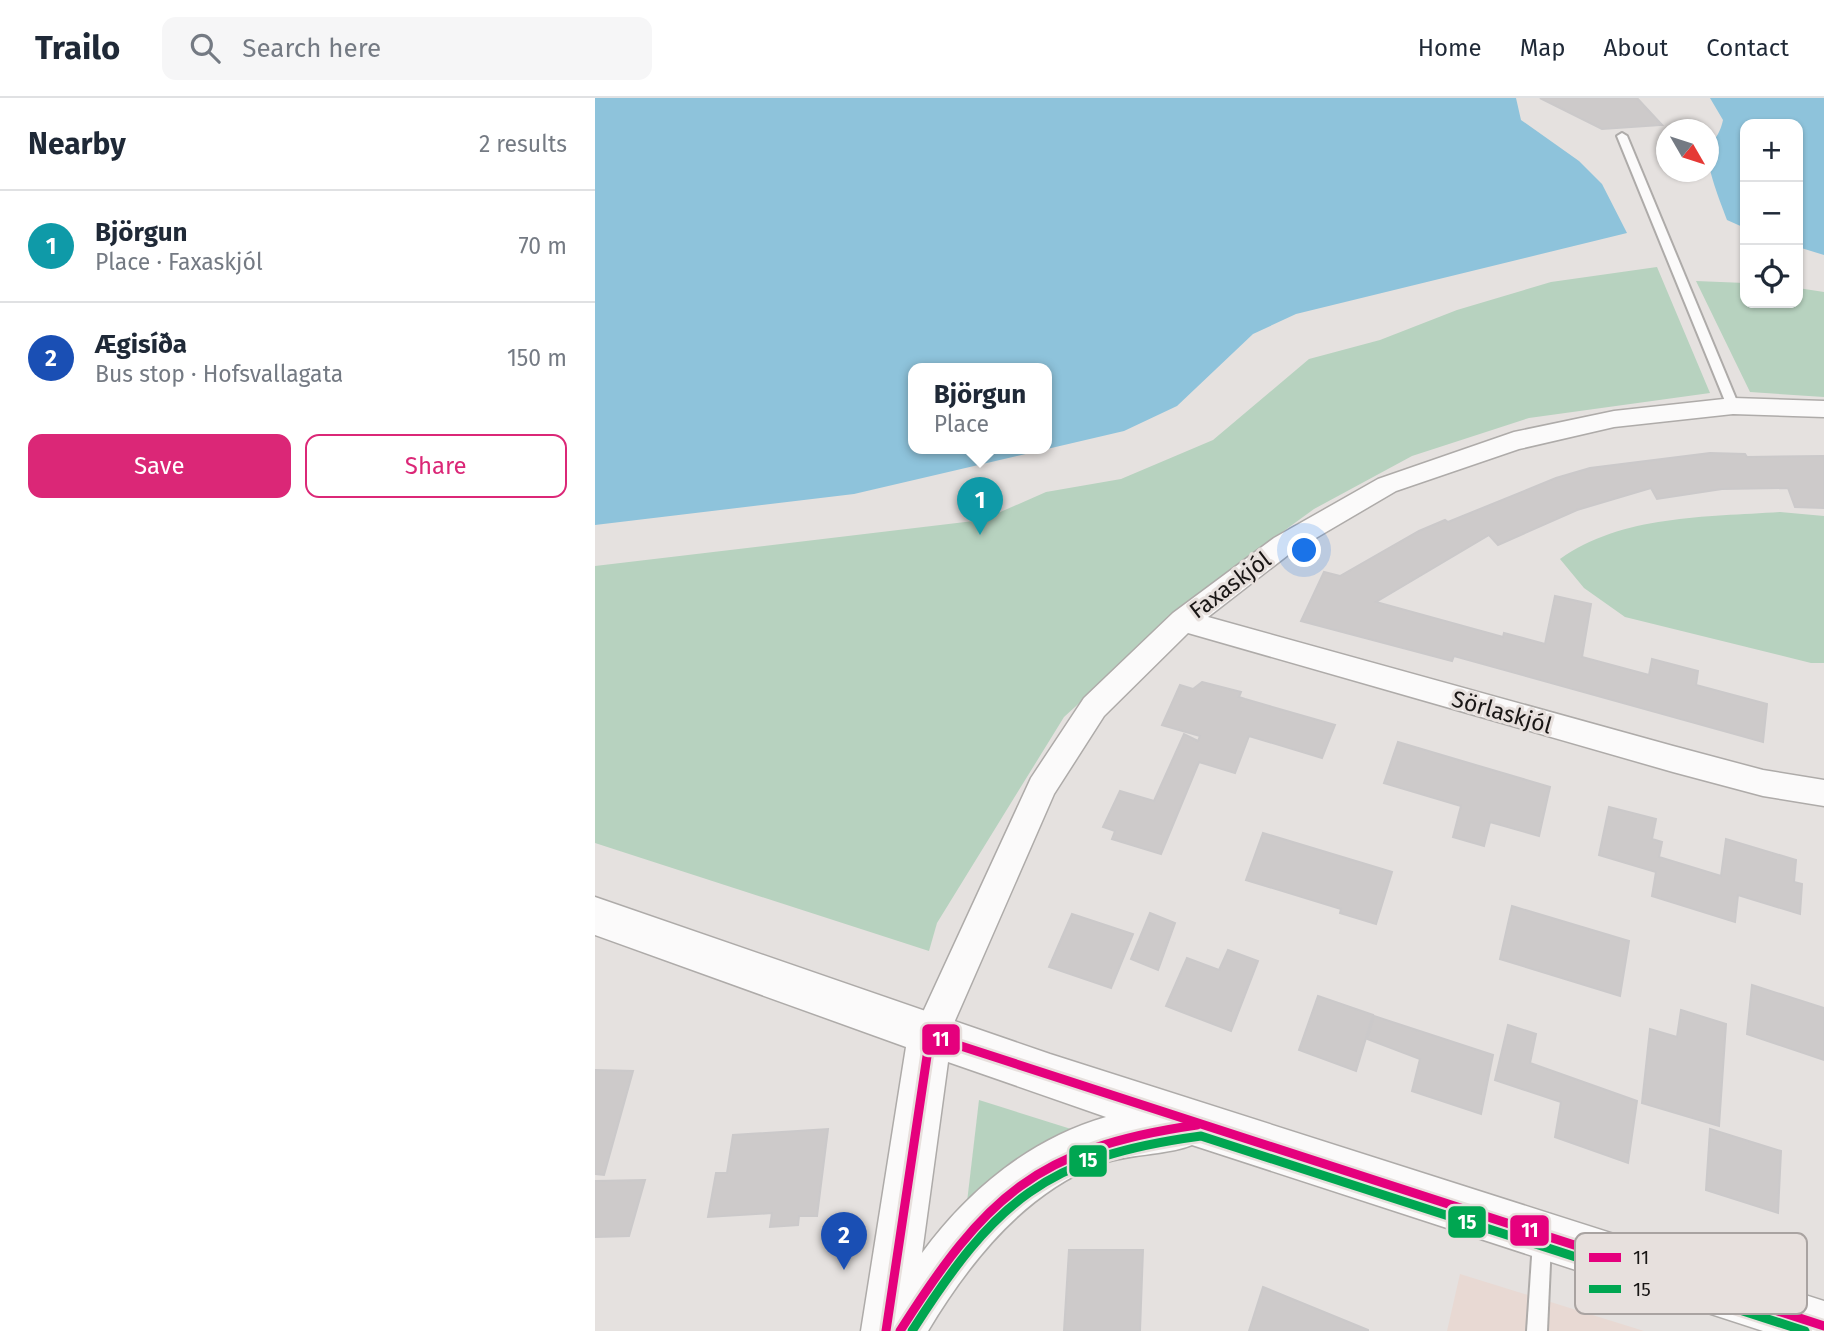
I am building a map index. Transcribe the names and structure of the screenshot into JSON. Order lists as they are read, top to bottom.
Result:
{
  "streets": {
    "street": ["Faxaskjól", "Sörlaskjól"]
  },
  "crossings": [
    ["Faxaskjól", "Sörlaskjól"]
  ],
  "lines": ["transit line 11", "transit line 15"],
  "legend": ["11", "15"],
  "north": "bottom right",
  "page": {
    "header": "Trailo",
    "search": "Search here",
    "nav": [
      "Home",
      "Map",
      "About",
      "Contact"
    ],
    "heading": ["Nearby", "2 results"],
    "map_buttons": ["+", "−"],
    "list": [
      {
        "mark": "1",
        "name": "Björgun",
        "note": "Place · Faxaskjól",
        "value": "70 m"
      },
      {
        "mark": "2",
        "name": "Ægisíða",
        "note": "Bus stop · Hofsvallagata",
        "value": "150 m"
      }
    ],
    "popup": ["Björgun", "Place"],
    "buttons": ["Save", "Share"],
    "pins": ["1", "2"]
  }
}
